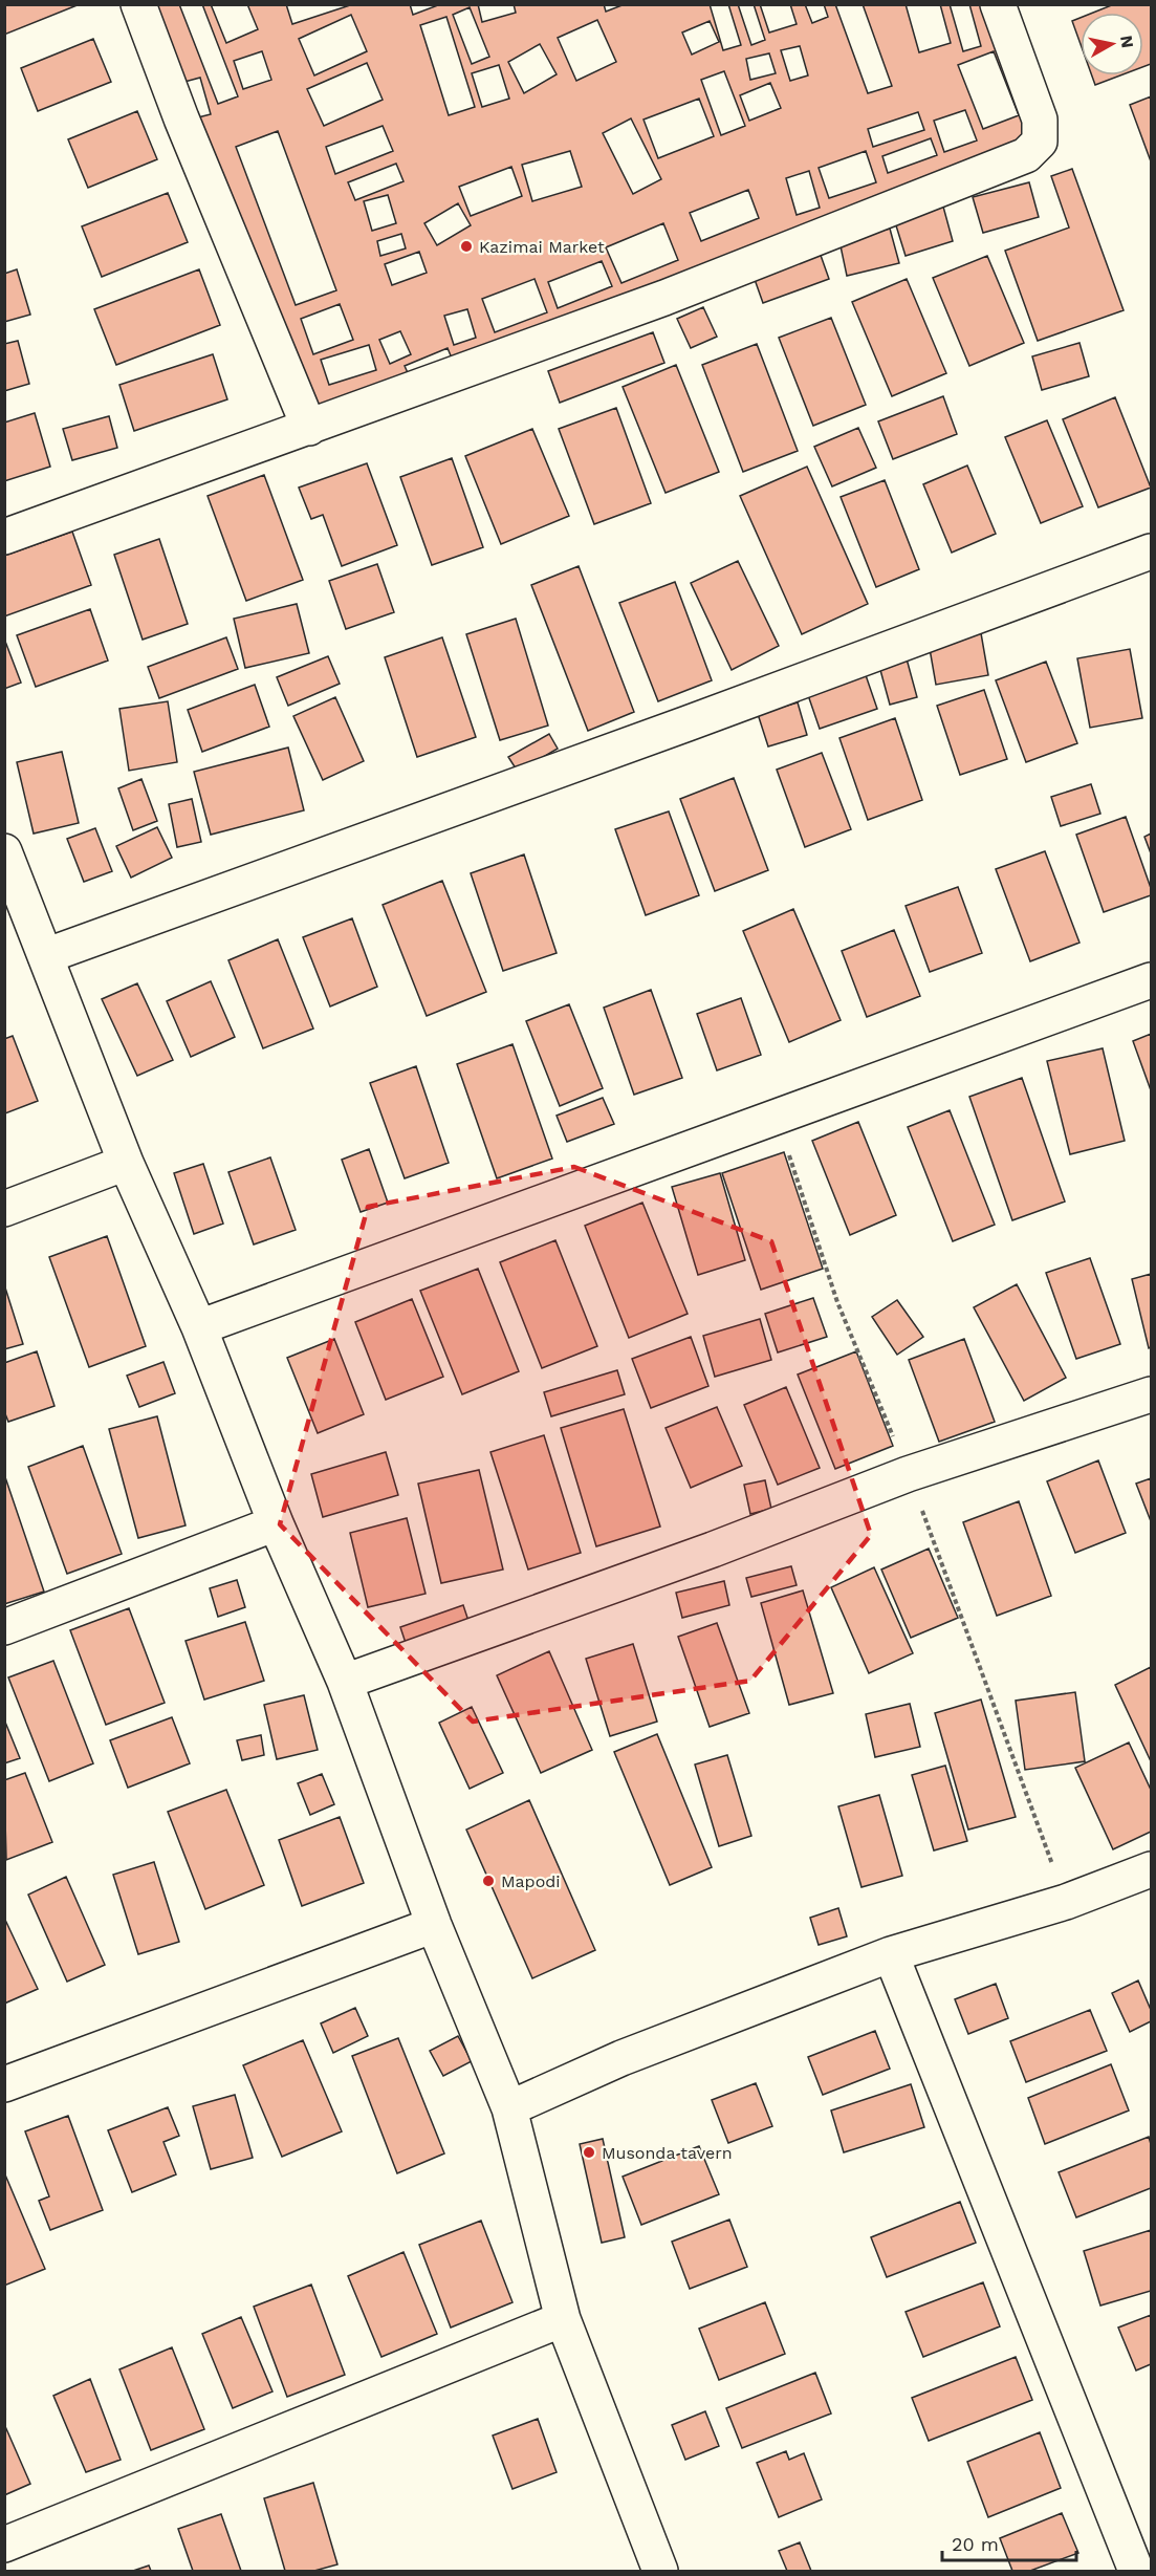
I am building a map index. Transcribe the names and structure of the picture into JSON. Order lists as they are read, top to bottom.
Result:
{
  "places": ["Kazimai Market", "Mapodi", "Musonda tavern"],
  "scale_bar": "20 m",
  "north": "right"
}
